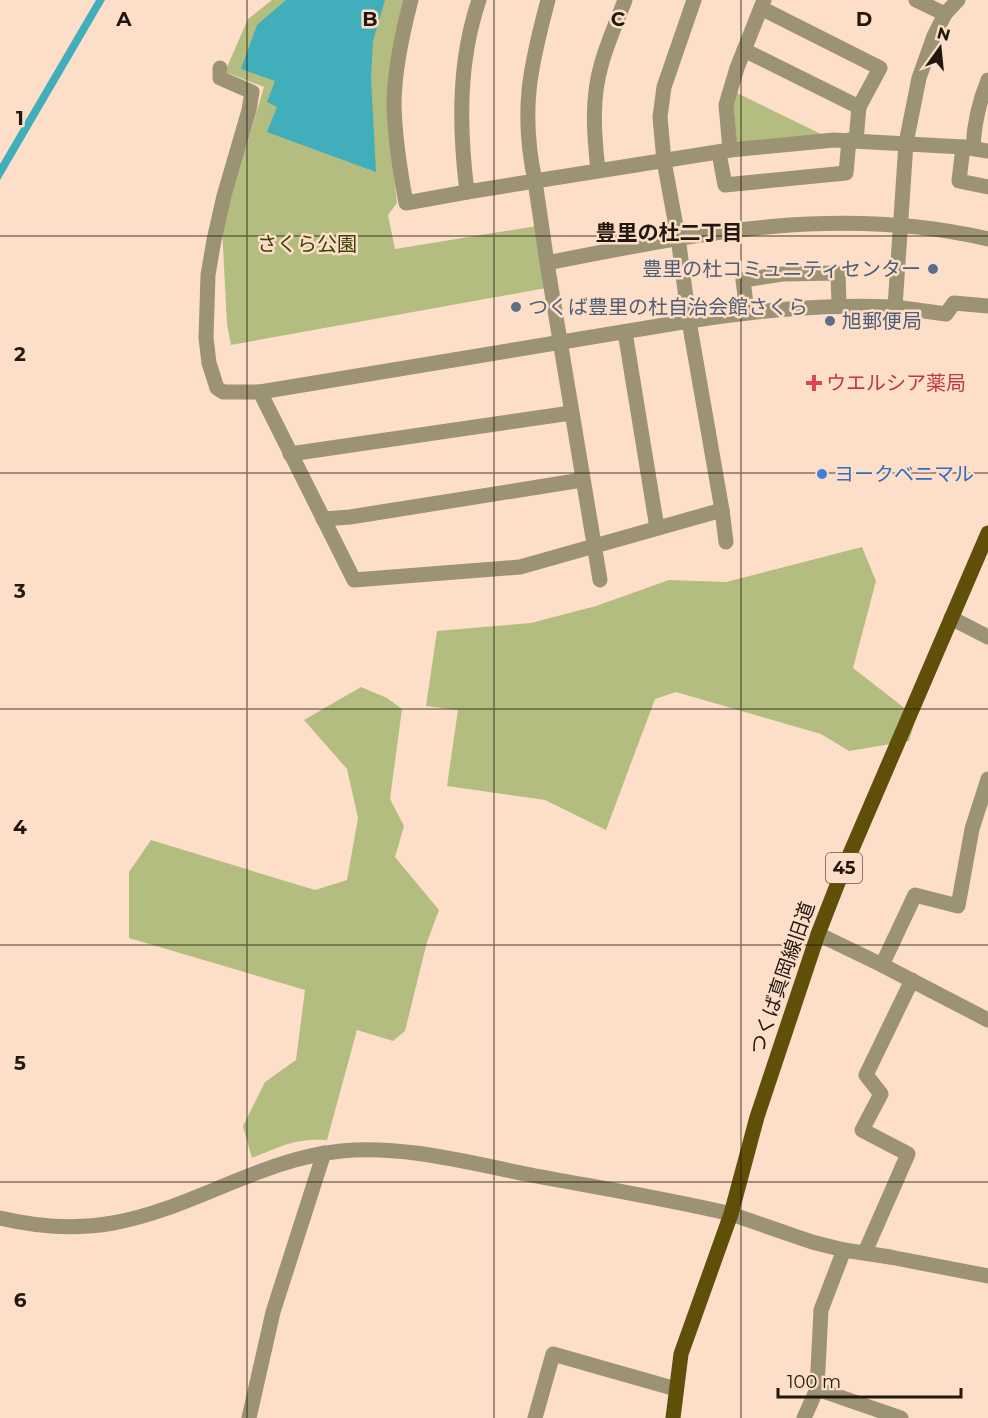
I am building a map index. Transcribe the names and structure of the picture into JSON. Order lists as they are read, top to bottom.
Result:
{
  "streets": {
    "main road": ["45", "つくば真岡線旧道"]
  },
  "districts": ["豊里の杜二丁目"],
  "parks": ["さくら公園"],
  "places": {
    "other": [
      "豊里の杜コミュニティセンター",
      "つくば豊里の杜自治会館さくら",
      "旭郵便局",
      "ヨークベニマル"
    ],
    "health": ["ウエルシア薬局"]
  },
  "scale_bar": "100 m",
  "north": "top",
  "grid": {
    "columns": [
      "A",
      "B",
      "C",
      "D"
    ],
    "rows": [
      "1",
      "2",
      "3",
      "4",
      "5",
      "6"
    ]
  }
}
